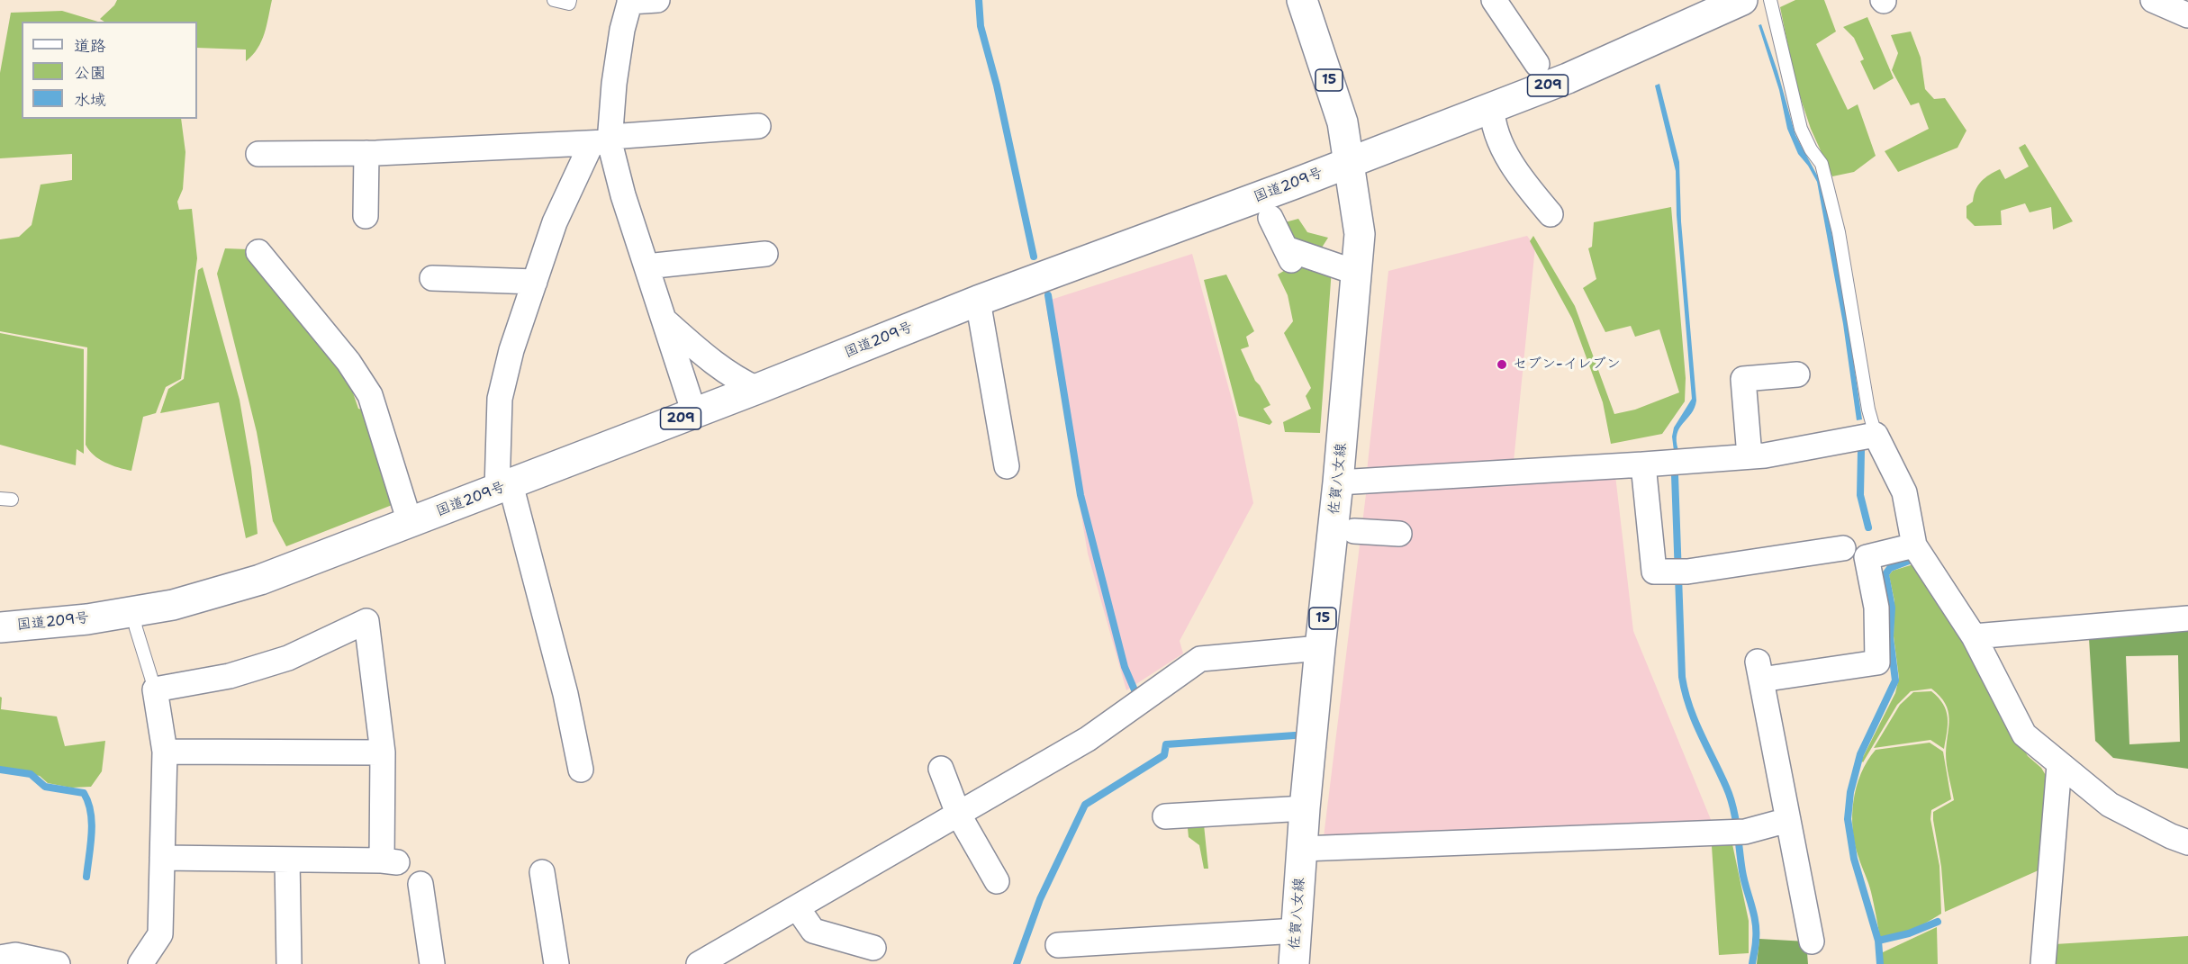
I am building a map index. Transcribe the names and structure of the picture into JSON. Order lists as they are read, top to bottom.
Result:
{
  "streets": {
    "main road": [
      "15",
      "209",
      "国道209号",
      "佐賀八女線"
    ]
  },
  "crossings": [
    ["国道209号", "佐賀八女線"]
  ],
  "places": ["セブン-イレブン"],
  "legend": ["道路", "公園", "水域"]
}
